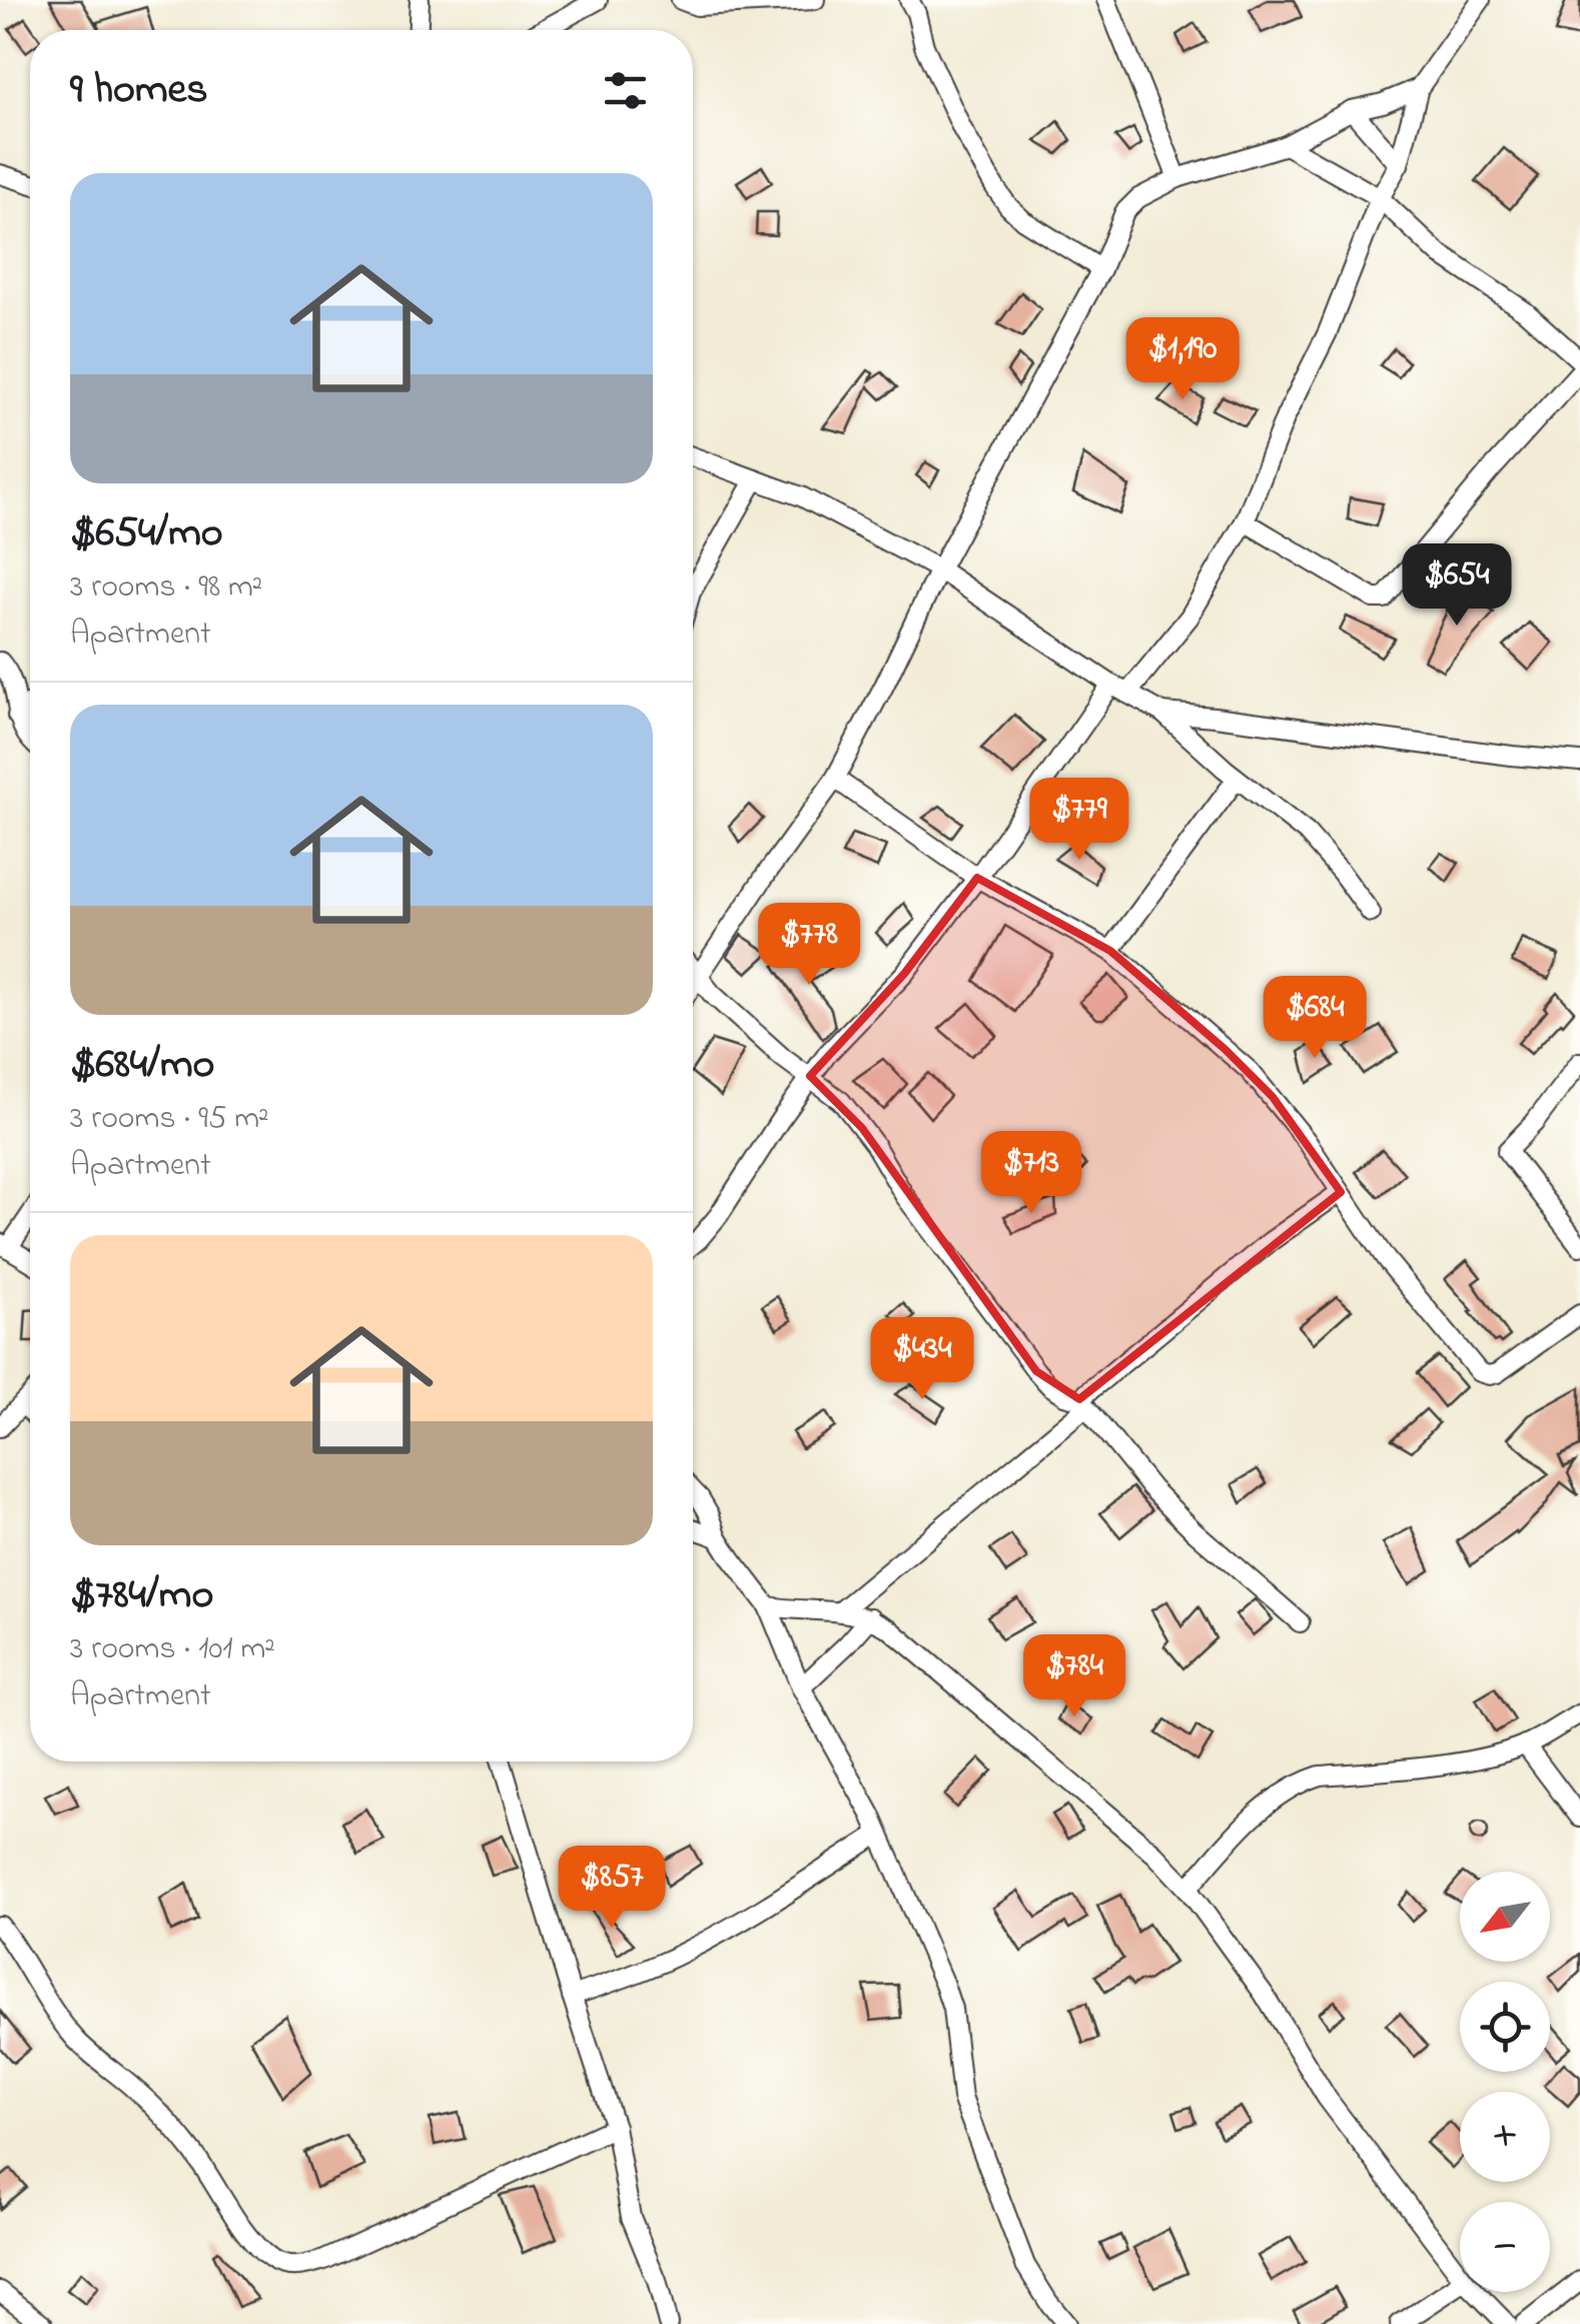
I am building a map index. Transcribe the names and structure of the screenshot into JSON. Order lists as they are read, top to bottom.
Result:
{
  "north": "bottom left",
  "page": {
    "heading": "9 homes",
    "list": [
      {
        "name": "$654/mo",
        "note": "3 rooms · 98 m² · Apartment"
      },
      {
        "name": "$684/mo",
        "note": "3 rooms · 95 m² · Apartment"
      },
      {
        "name": "$784/mo",
        "note": "3 rooms · 101 m² · Apartment"
      }
    ],
    "price": [
      "$1,190",
      "$654",
      "$779",
      "$778",
      "$684",
      "$713",
      "$434",
      "$784",
      "$857"
    ],
    "map_buttons": ["+", "−"]
  }
}
